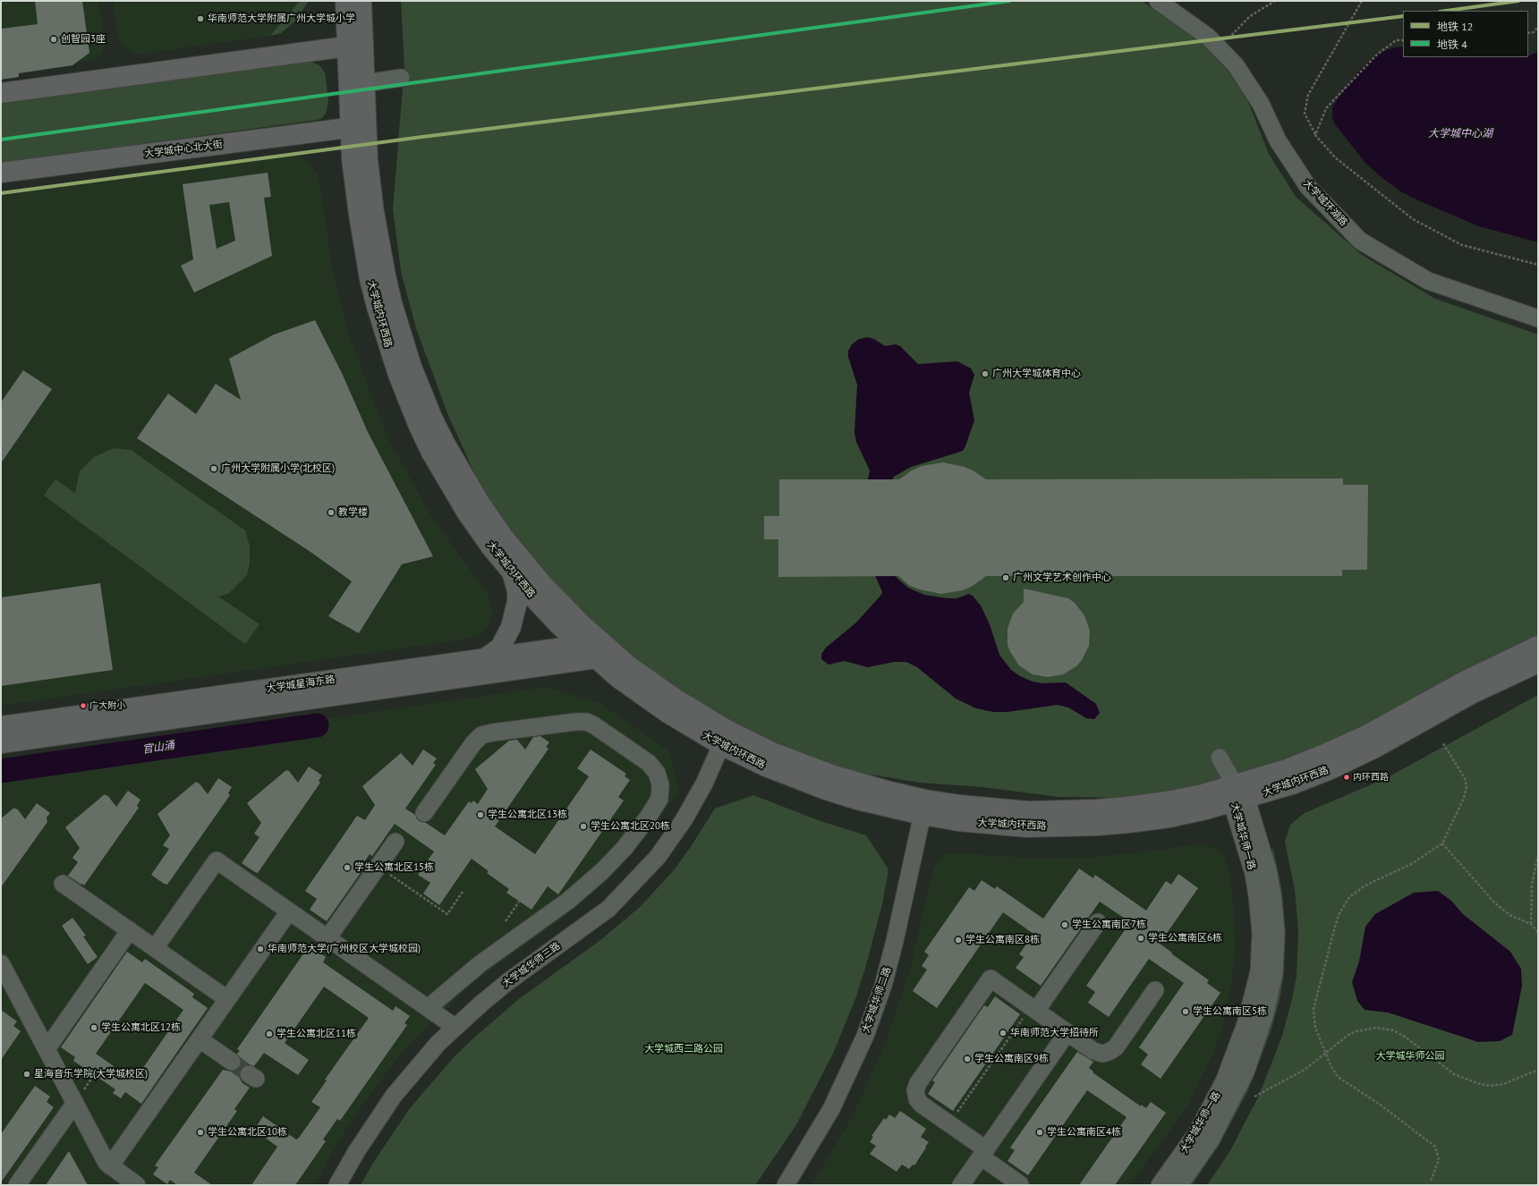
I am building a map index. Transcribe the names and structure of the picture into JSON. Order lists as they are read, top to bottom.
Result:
{
  "streets": {
    "main road": ["大学城中心北大街", "大学城内环西路", "大学城星海东路"],
    "street": [
      "大学城环湖路",
      "大学城华师一路",
      "大学城华师三路",
      "大学城华师二路"
    ]
  },
  "crossings": [
    ["大学城中心北大街", "大学城内环西路"],
    ["大学城内环西路", "大学城星海东路"],
    ["大学城内环西路", "大学城华师一路"],
    ["大学城内环西路", "大学城华师三路"],
    ["大学城内环西路", "大学城华师二路"]
  ],
  "water": ["大学城中心湖", "官山涌"],
  "parks": ["大学城西二路公园", "大学城华师公园"],
  "places": [
    "华南师范大学附属广州大学城小学",
    "创智园3座",
    "广州大学城体育中心",
    "广州大学附属小学(北校区)",
    "教学楼",
    "广州文学艺术创作中心",
    "广大附小",
    "内环西路",
    "学生公寓北区13栋",
    "学生公寓北区20栋",
    "学生公寓北区15栋",
    "学生公寓南区7栋",
    "学生公寓南区6栋",
    "学生公寓南区8栋",
    "华南师范大学(广州校区大学城校园)",
    "学生公寓南区5栋",
    "学生公寓北区12栋",
    "华南师范大学招待所",
    "学生公寓北区11栋",
    "学生公寓南区9栋",
    "星海音乐学院(大学城校区)",
    "学生公寓北区10栋",
    "学生公寓南区4栋"
  ],
  "lines": ["metro line 12", "metro line 4"],
  "legend": ["地铁 12", "地铁 4"]
}
